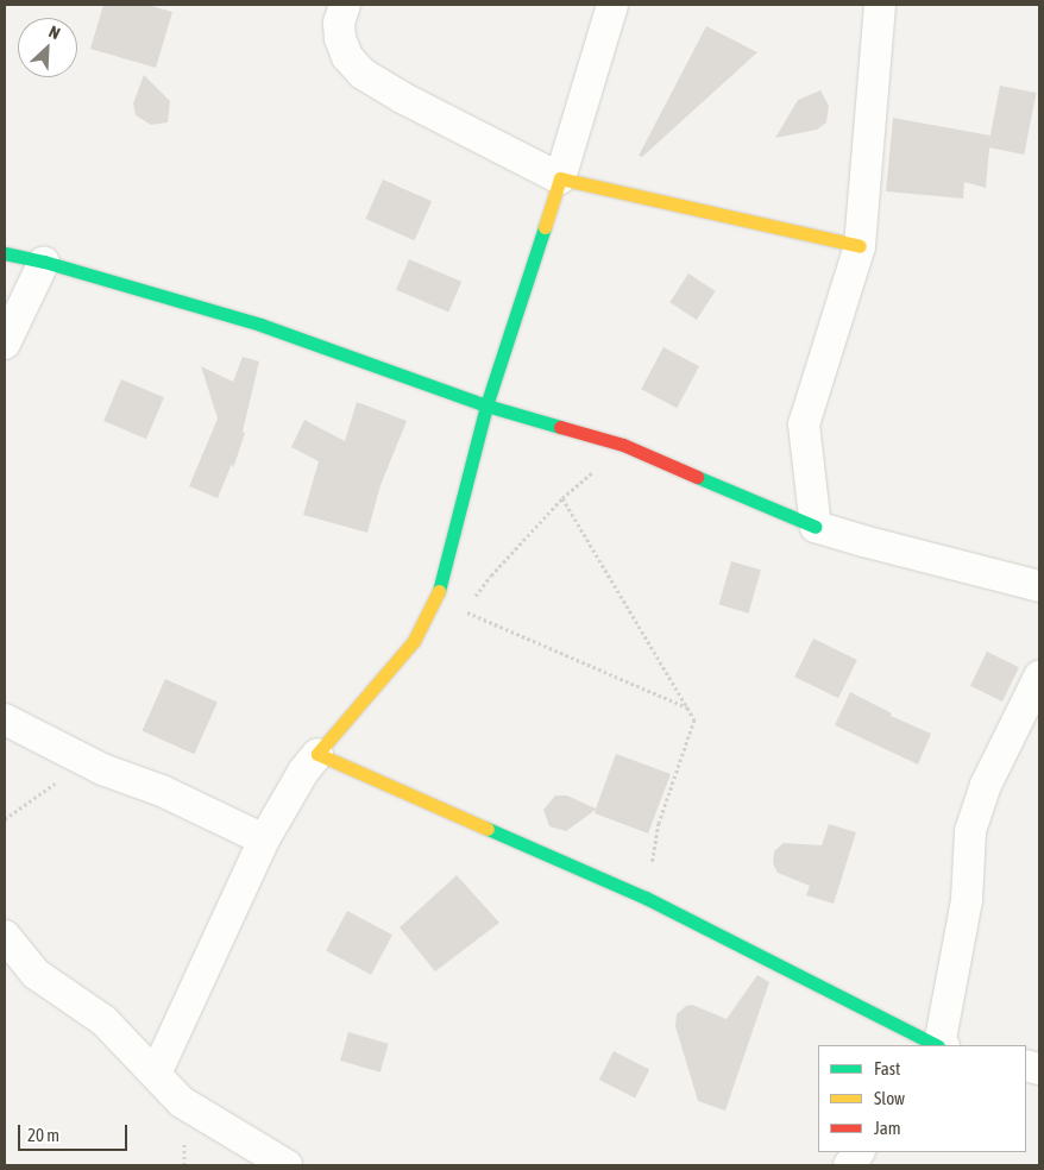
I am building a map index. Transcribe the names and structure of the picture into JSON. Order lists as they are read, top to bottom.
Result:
{
  "legend": ["Fast", "Slow", "Jam"],
  "scale_bar": "20 m",
  "north": "top right"
}
